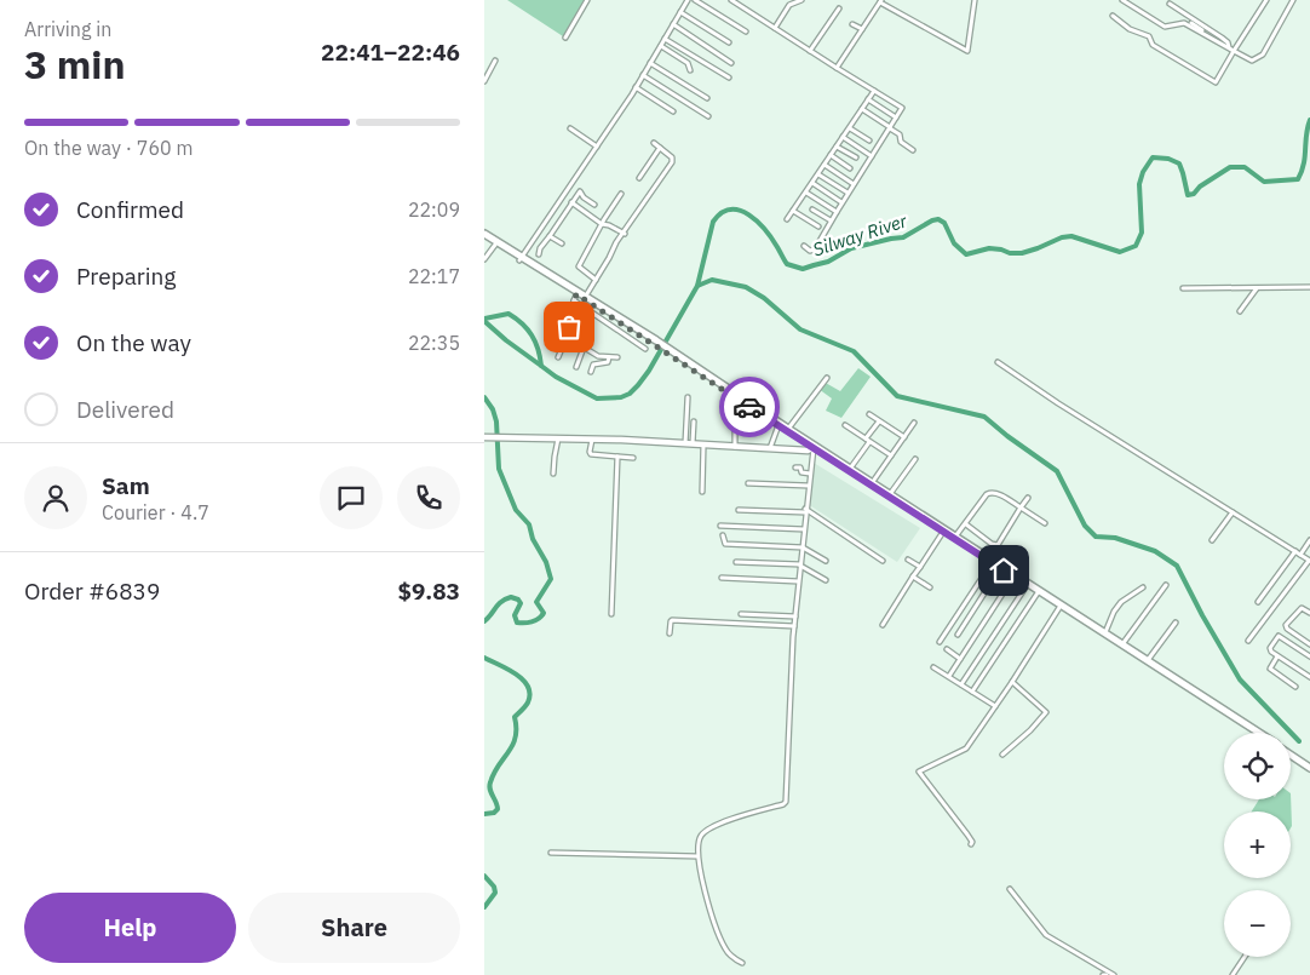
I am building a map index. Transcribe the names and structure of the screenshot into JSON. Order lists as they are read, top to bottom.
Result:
{
  "water": ["Silway River"],
  "page": {
    "heading": ["3 min", "Arriving in", "22:41–22:46"],
    "panel": [
      "Sam",
      "Courier · 4.7",
      "Order #6839",
      "$9.83"
    ],
    "bar": "On the way · 760 m",
    "list": [
      ["Confirmed", "22:09"],
      ["Preparing", "22:17"],
      ["On the way", "22:35"],
      "Delivered"
    ],
    "map_buttons": ["+", "−"],
    "buttons": ["Help", "Share"]
  }
}
